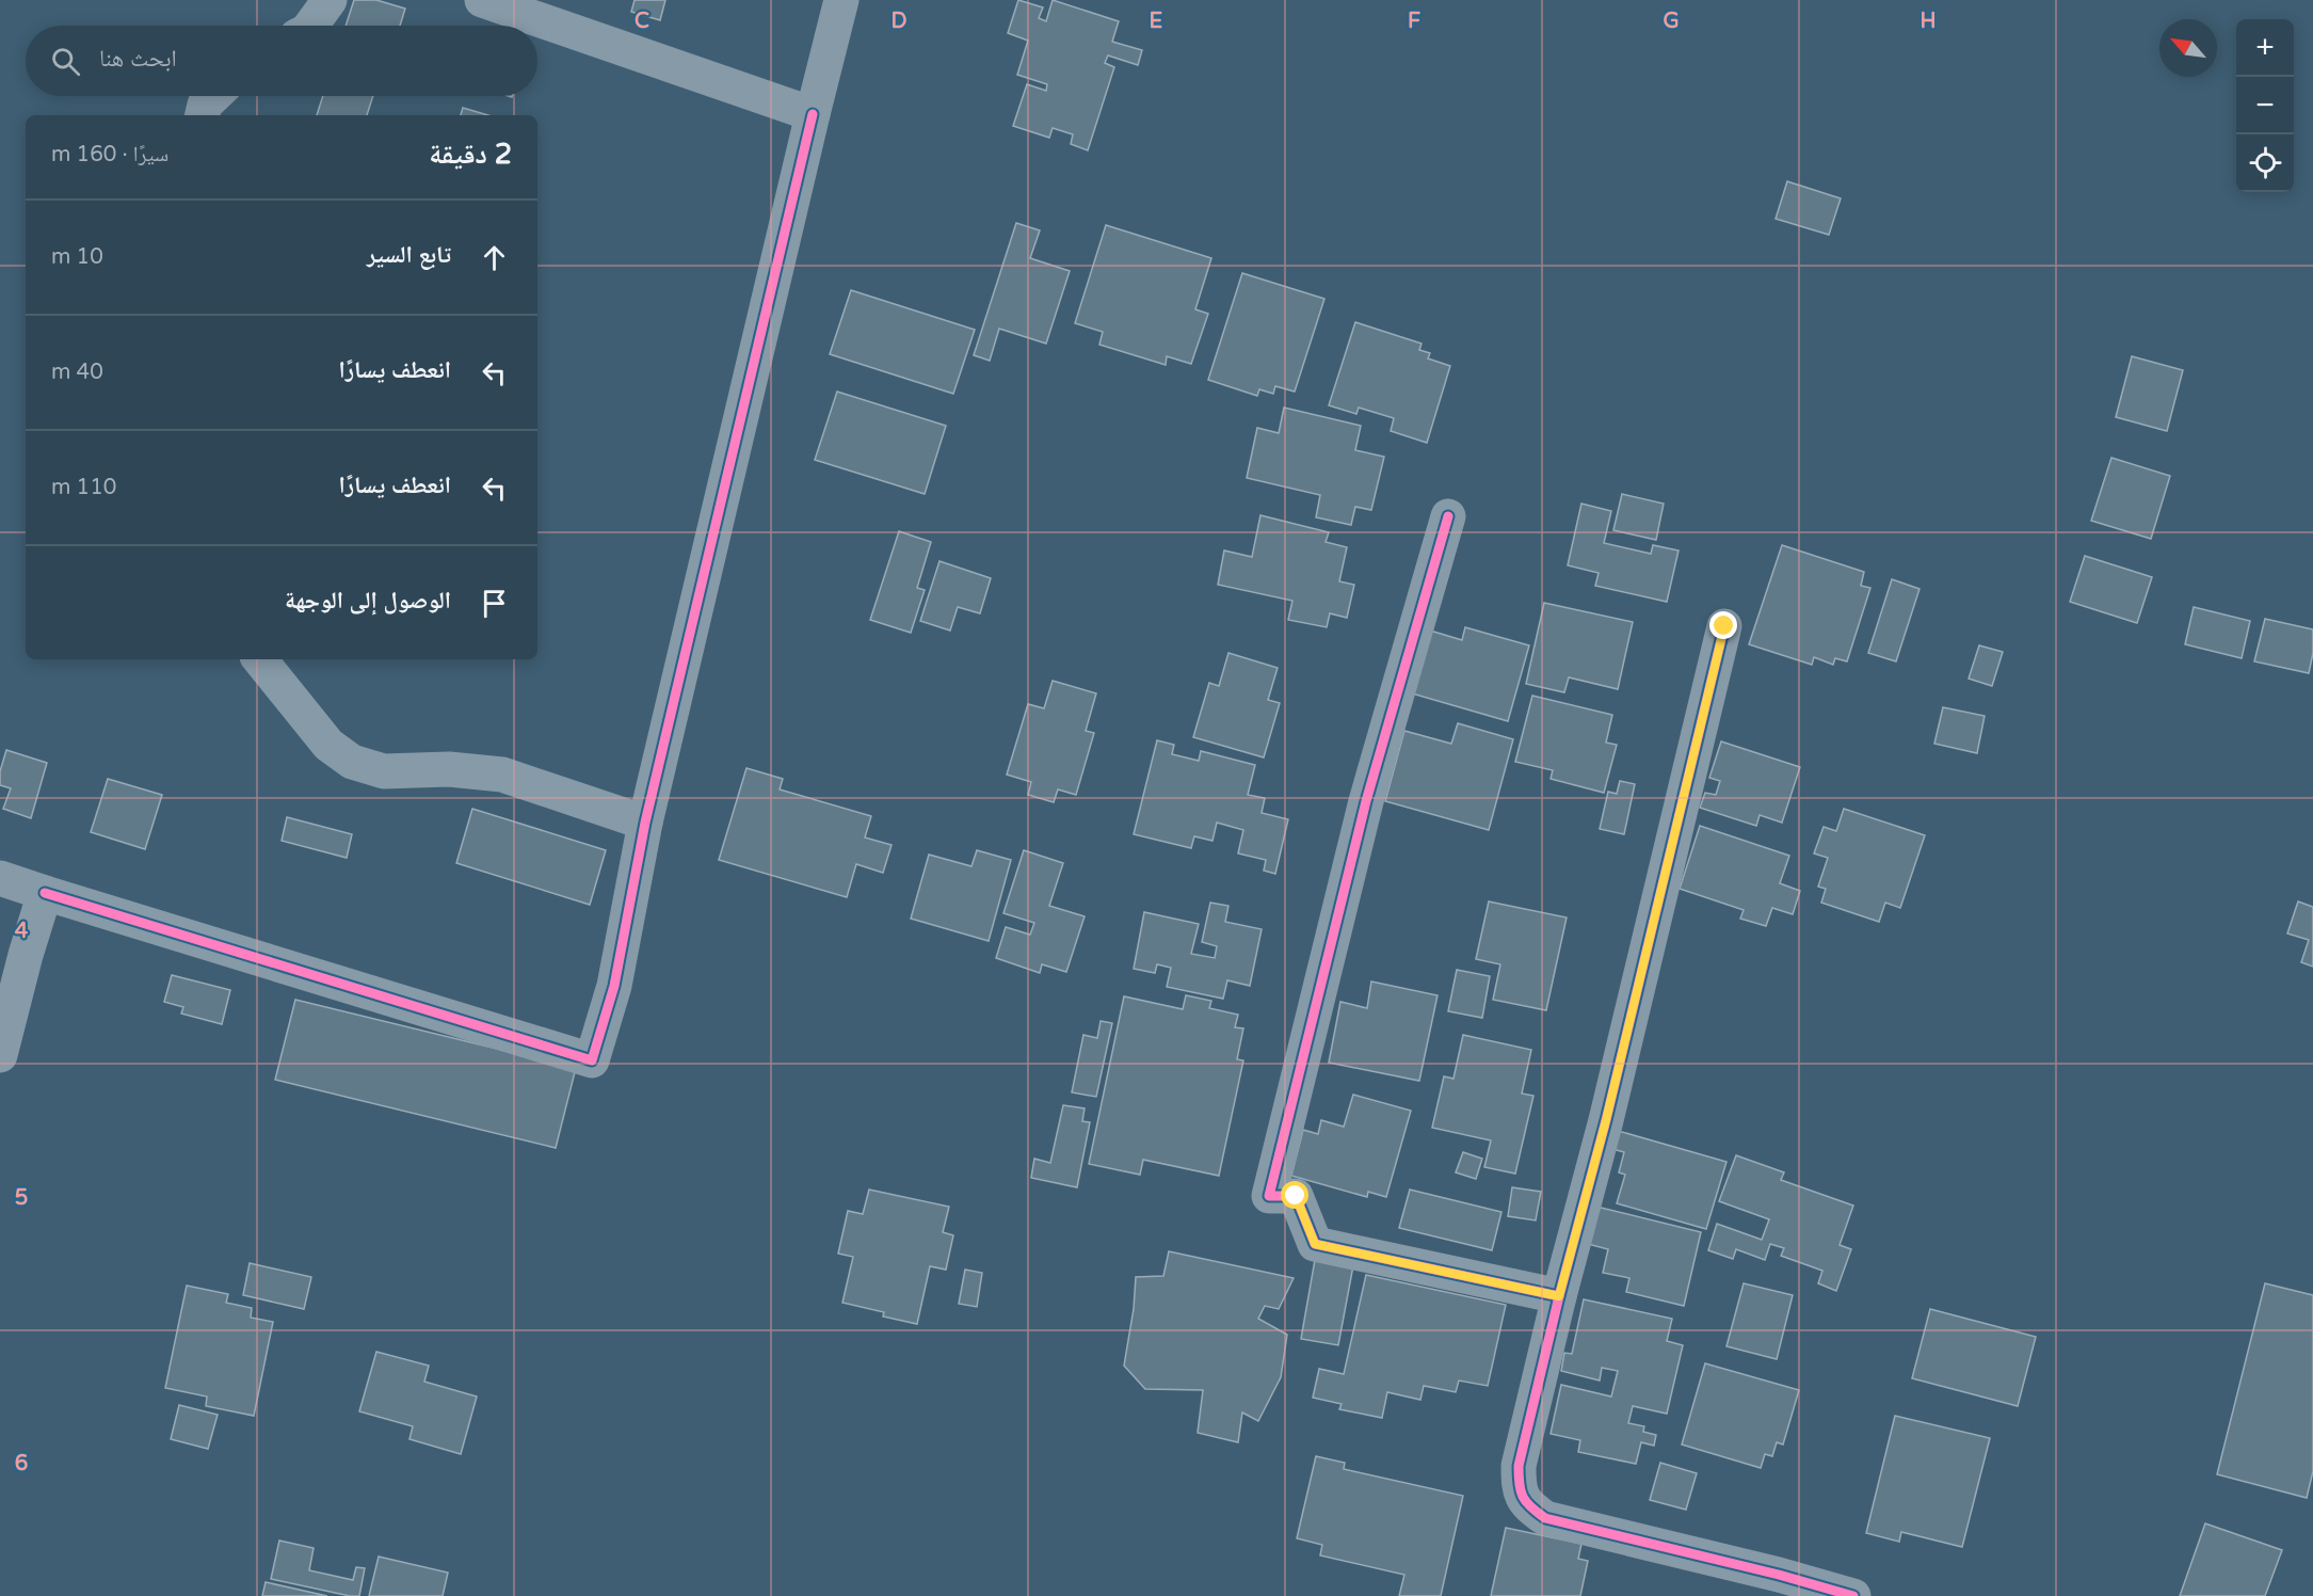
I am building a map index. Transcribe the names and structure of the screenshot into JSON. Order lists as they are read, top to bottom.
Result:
{
  "north": "top left",
  "page": {
    "map_buttons": ["+", "−"],
    "search": "ابحث هنا",
    "heading": ["2 دقيقة", "سيرًا · 160 m"],
    "list": [
      ["تابع السير", "10 m"],
      ["انعطف يسارًا", "40 m"],
      ["انعطف يسارًا", "110 m"],
      "الوصول إلى الوجهة"
    ]
  },
  "grid": {
    "columns": [
      "C",
      "D",
      "E",
      "F",
      "G",
      "H"
    ],
    "rows": ["4", "5", "6"]
  }
}
